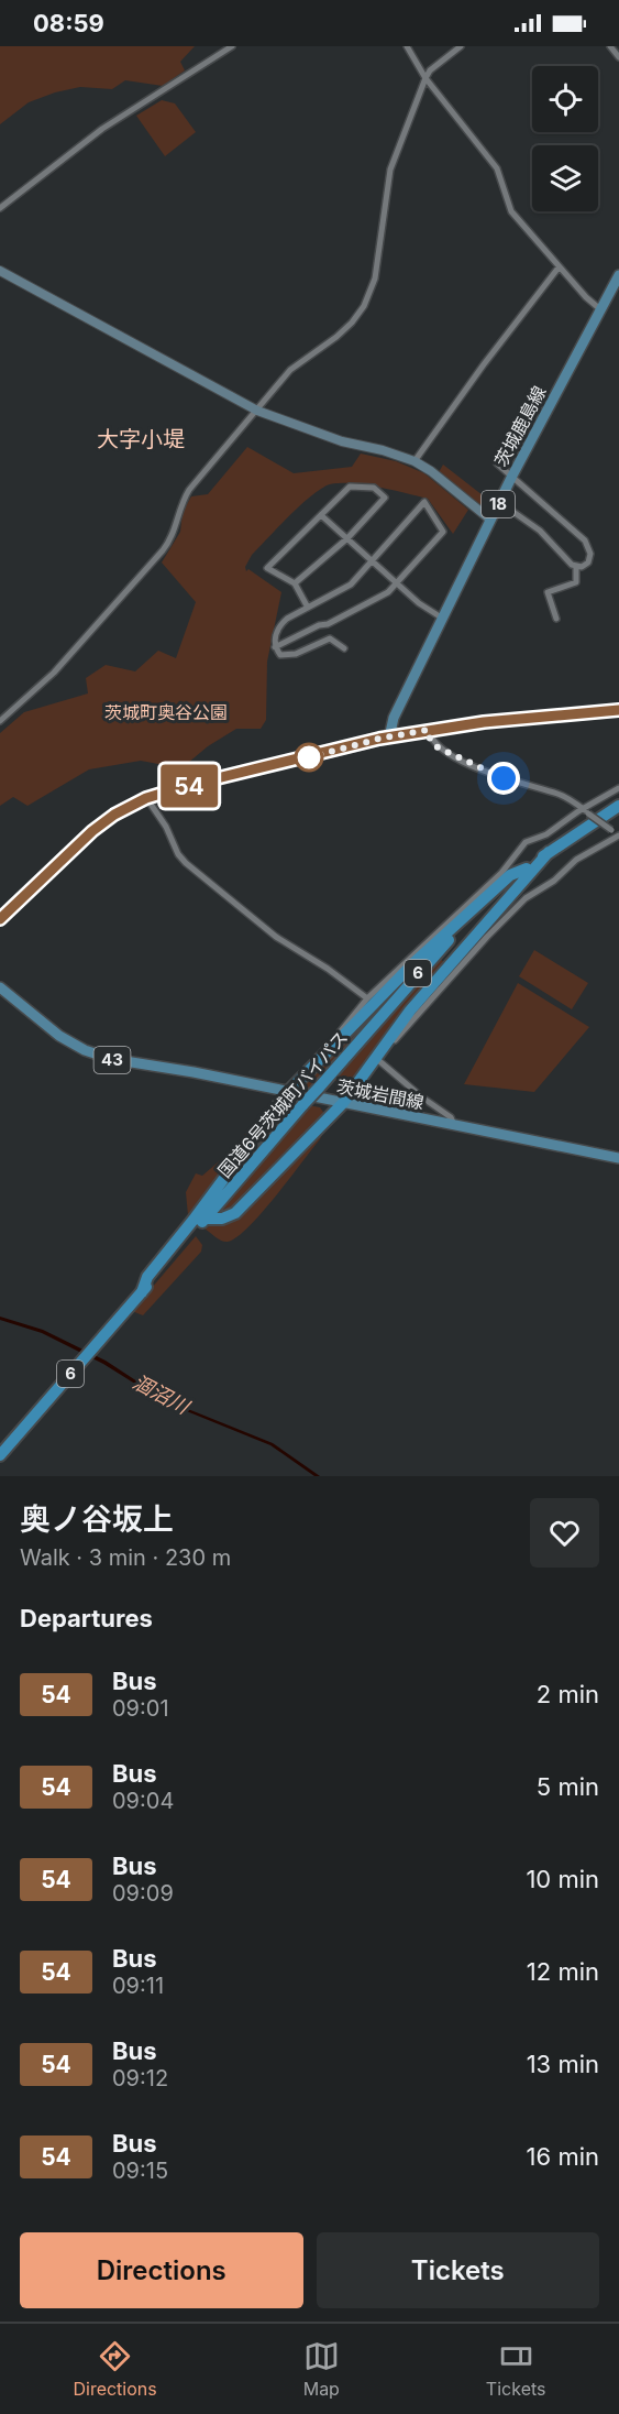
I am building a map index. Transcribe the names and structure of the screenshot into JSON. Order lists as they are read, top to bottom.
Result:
{
  "streets": {
    "highway": ["6", "国道6号茨城町バイパス"],
    "main road": [
      "茨城鹿島線",
      "18",
      "43",
      "茨城岩間線"
    ]
  },
  "districts": ["大字小堤"],
  "water": ["涸沼川"],
  "parks": ["茨城町奥谷公園"],
  "lines": ["bus line 54"],
  "page": {
    "status": "08:59",
    "on_map": "54",
    "heading": [
      ["奥ノ谷坂上", "Walk · 3 min · 230 m"],
      "Departures"
    ],
    "list": [
      {
        "mark": "54",
        "name": "Bus",
        "note": "09:01",
        "value": "2 min"
      },
      {
        "mark": "54",
        "name": "Bus",
        "note": "09:04",
        "value": "5 min"
      },
      {
        "mark": "54",
        "name": "Bus",
        "note": "09:09",
        "value": "10 min"
      },
      {
        "mark": "54",
        "name": "Bus",
        "note": "09:11",
        "value": "12 min"
      },
      {
        "mark": "54",
        "name": "Bus",
        "note": "09:12",
        "value": "13 min"
      },
      {
        "mark": "54",
        "name": "Bus",
        "note": "09:15",
        "value": "16 min"
      }
    ],
    "buttons": ["Directions", "Tickets"],
    "tabs": ["Directions", "Map", "Tickets"]
  }
}
